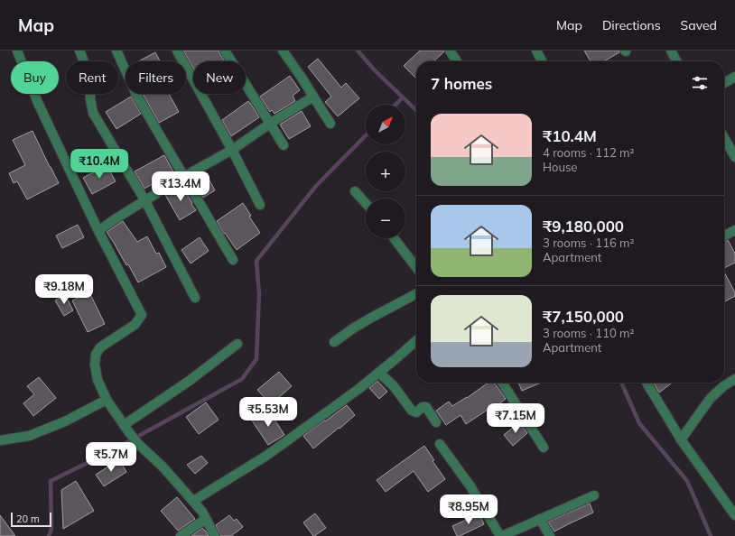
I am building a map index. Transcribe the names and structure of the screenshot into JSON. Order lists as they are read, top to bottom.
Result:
{
  "scale_bar": "20 m",
  "north": "top right",
  "page": {
    "header": "Map",
    "nav": ["Map", "Directions", "Saved"],
    "chip": [
      "Buy",
      "Rent",
      "Filters",
      "New"
    ],
    "heading": "7 homes",
    "map_buttons": ["+", "−"],
    "list": [
      {
        "name": "₹10.4M",
        "note": "4 rooms · 112 m² · House"
      },
      {
        "name": "₹9,180,000",
        "note": "3 rooms · 116 m² · Apartment"
      },
      {
        "name": "₹7,150,000",
        "note": "3 rooms · 110 m² · Apartment"
      }
    ],
    "price": [
      "₹10.4M",
      "₹13.4M",
      "₹9.18M",
      "₹5.53M",
      "₹7.15M",
      "₹5.7M",
      "₹8.95M"
    ],
    "scale": "20 m"
  }
}
